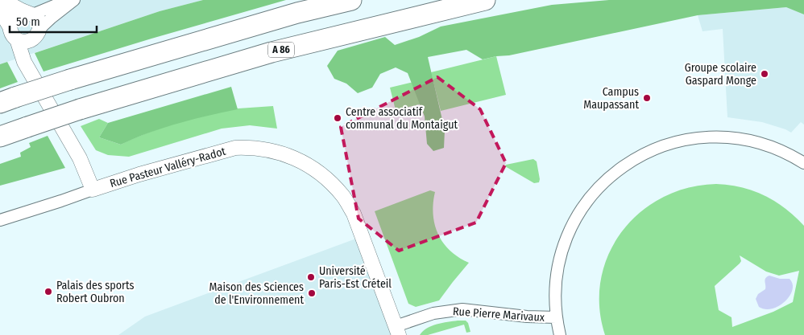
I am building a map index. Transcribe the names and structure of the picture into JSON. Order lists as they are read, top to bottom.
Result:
{
  "streets": {
    "highway": ["A 86"],
    "street": ["Rue Pasteur Valléry-Radot", "Rue Pierre Marivaux"]
  },
  "crossings": [
    ["Rue Pasteur Valléry-Radot", "Rue Pierre Marivaux"]
  ],
  "places": [
    "Groupe scolaire Gaspard Monge",
    "Campus Maupassant",
    "Centre associatif communal du Montaigut",
    "Université Paris-Est Créteil",
    "Palais des sports Robert Oubron",
    "Maison des Sciences de l'Environnement"
  ],
  "scale_bar": "50 m"
}
